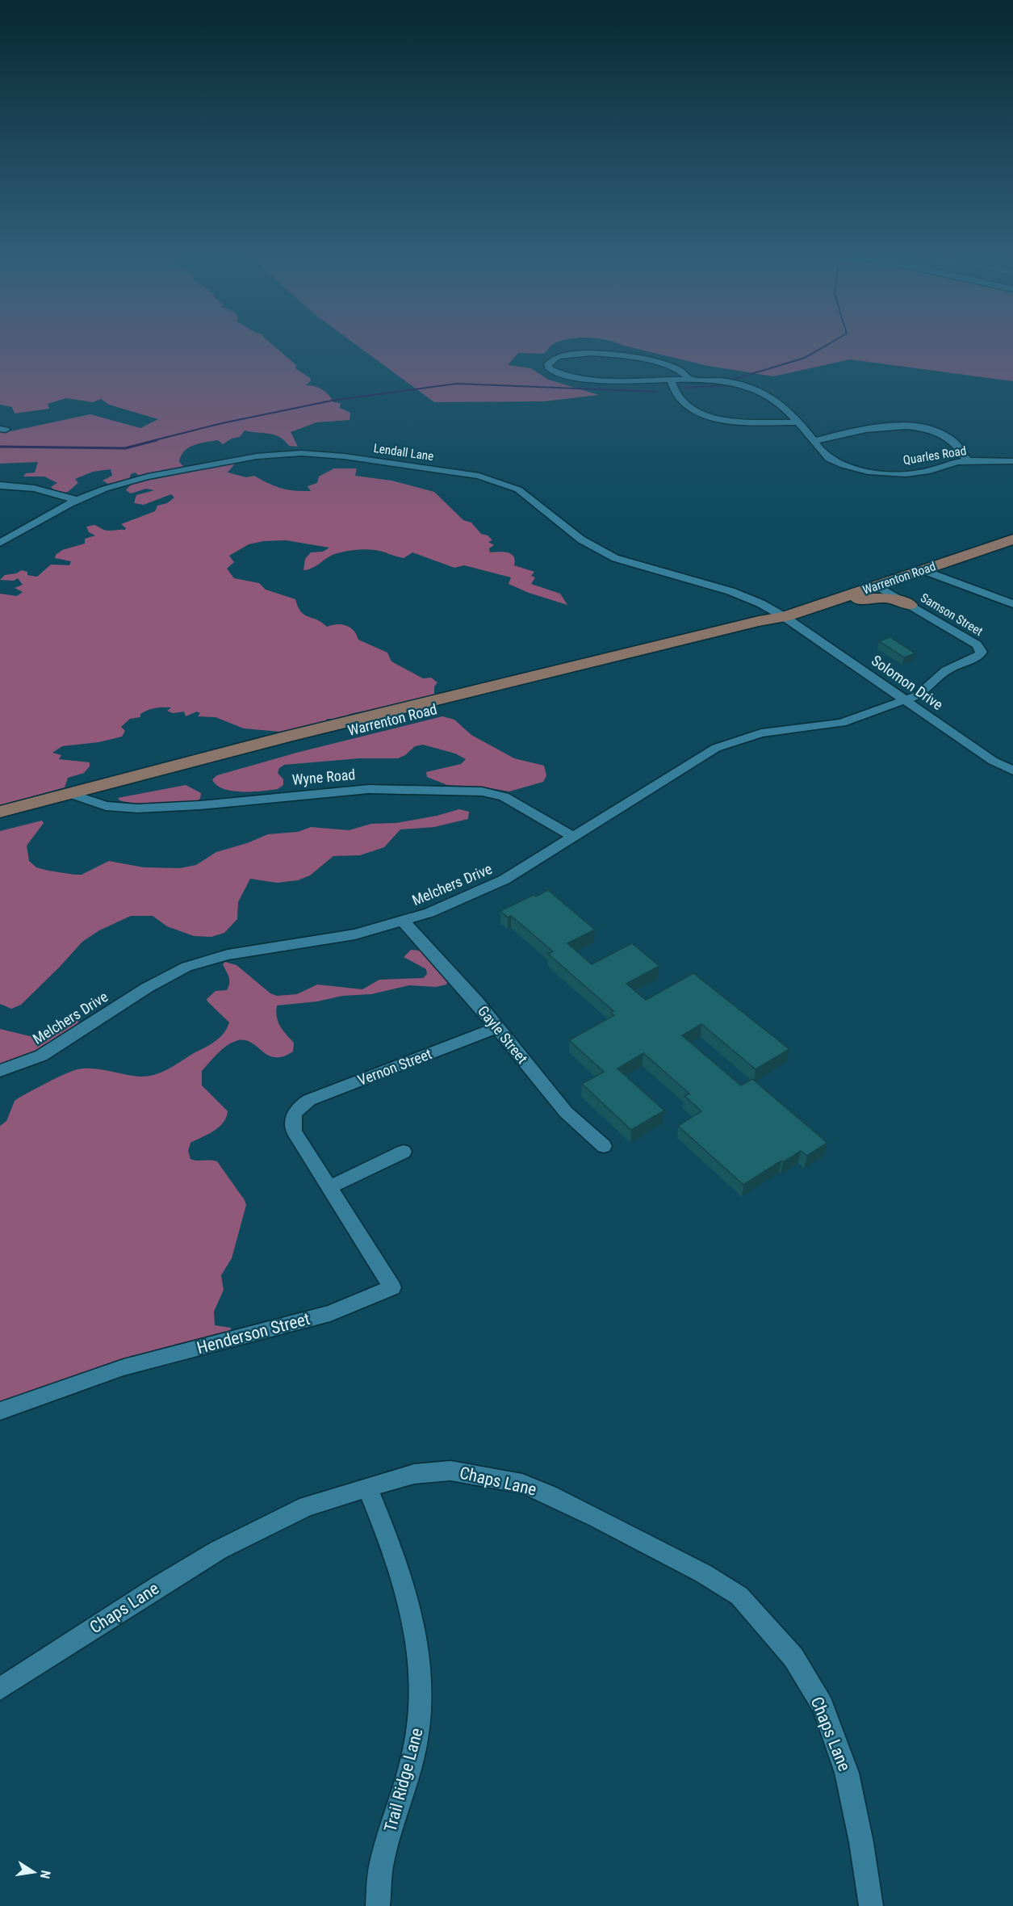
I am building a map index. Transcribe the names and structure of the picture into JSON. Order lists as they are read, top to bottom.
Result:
{
  "streets": {
    "main road": ["Warrenton Road"],
    "street": [
      "Lendall Lane",
      "Quarles Road",
      "Samson Street",
      "Solomon Drive",
      "Wyne Road",
      "Melchers Drive",
      "Gayle Street",
      "Vernon Street",
      "Henderson Street",
      "Chaps Lane",
      "Trail Ridge Lane"
    ]
  },
  "crossings": [
    ["Lendall Lane", "Warrenton Road"],
    ["Lendall Lane", "Solomon Drive"],
    ["Warrenton Road", "Samson Street"],
    ["Warrenton Road", "Solomon Drive"],
    ["Warrenton Road", "Wyne Road"],
    ["Samson Street", "Solomon Drive"],
    ["Samson Street", "Melchers Drive"],
    ["Solomon Drive", "Melchers Drive"],
    ["Wyne Road", "Melchers Drive"],
    ["Melchers Drive", "Gayle Street"],
    ["Gayle Street", "Vernon Street"],
    ["Vernon Street", "Henderson Street"],
    ["Chaps Lane", "Trail Ridge Lane"]
  ],
  "north": "right"
}
